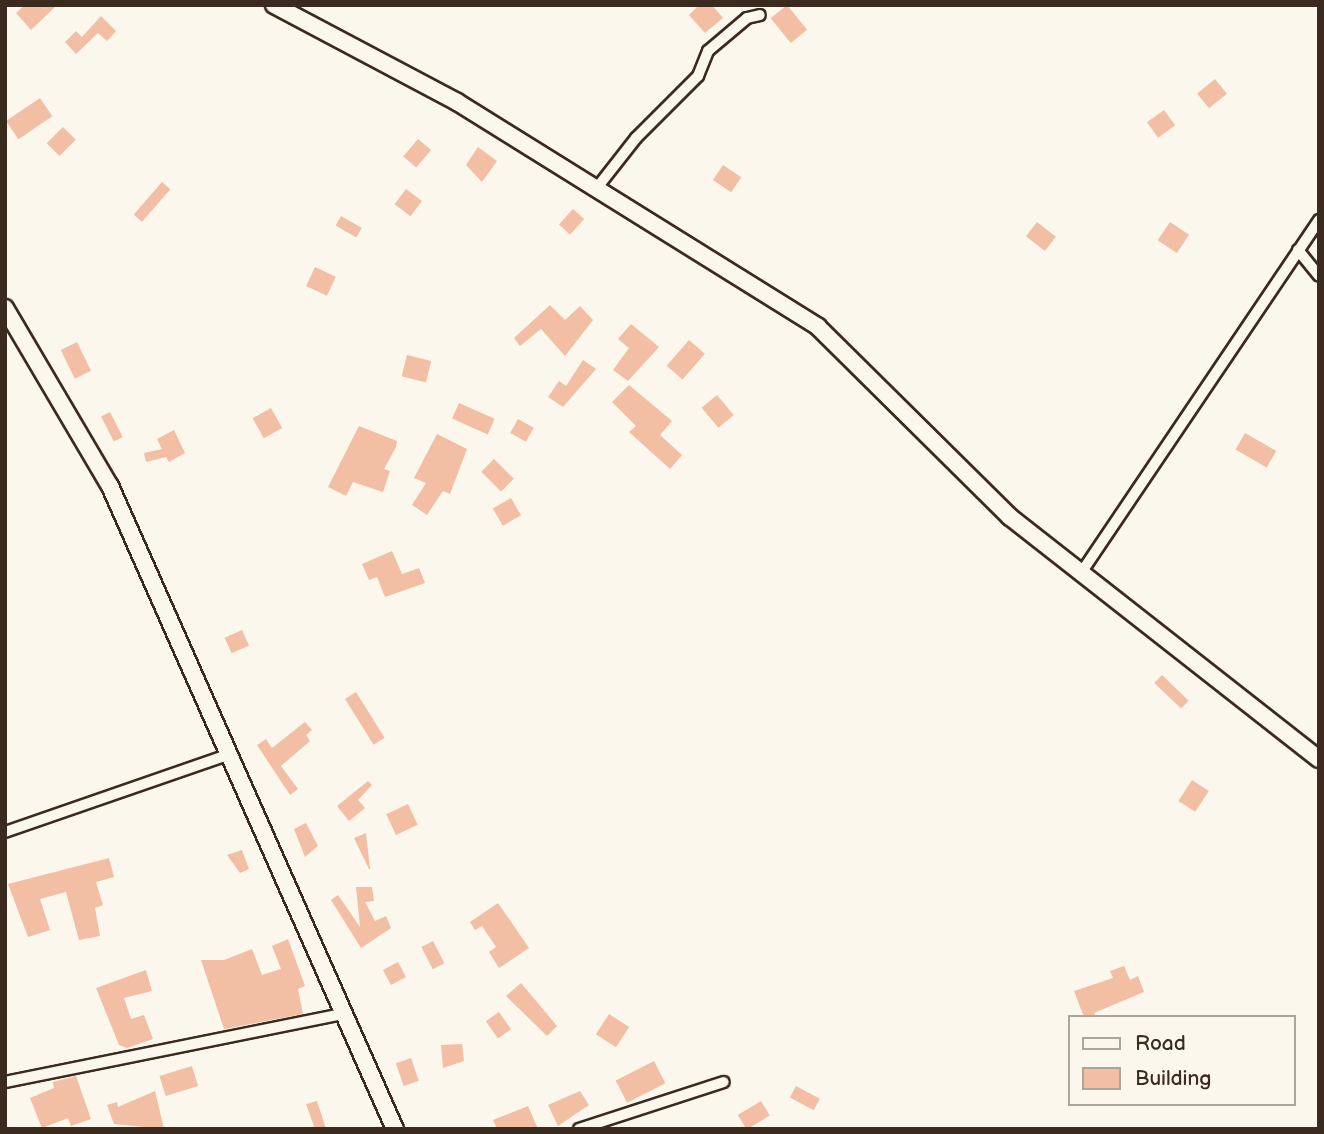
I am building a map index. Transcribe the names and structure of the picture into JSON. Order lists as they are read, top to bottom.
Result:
{
  "legend": ["Road", "Building"]
}
